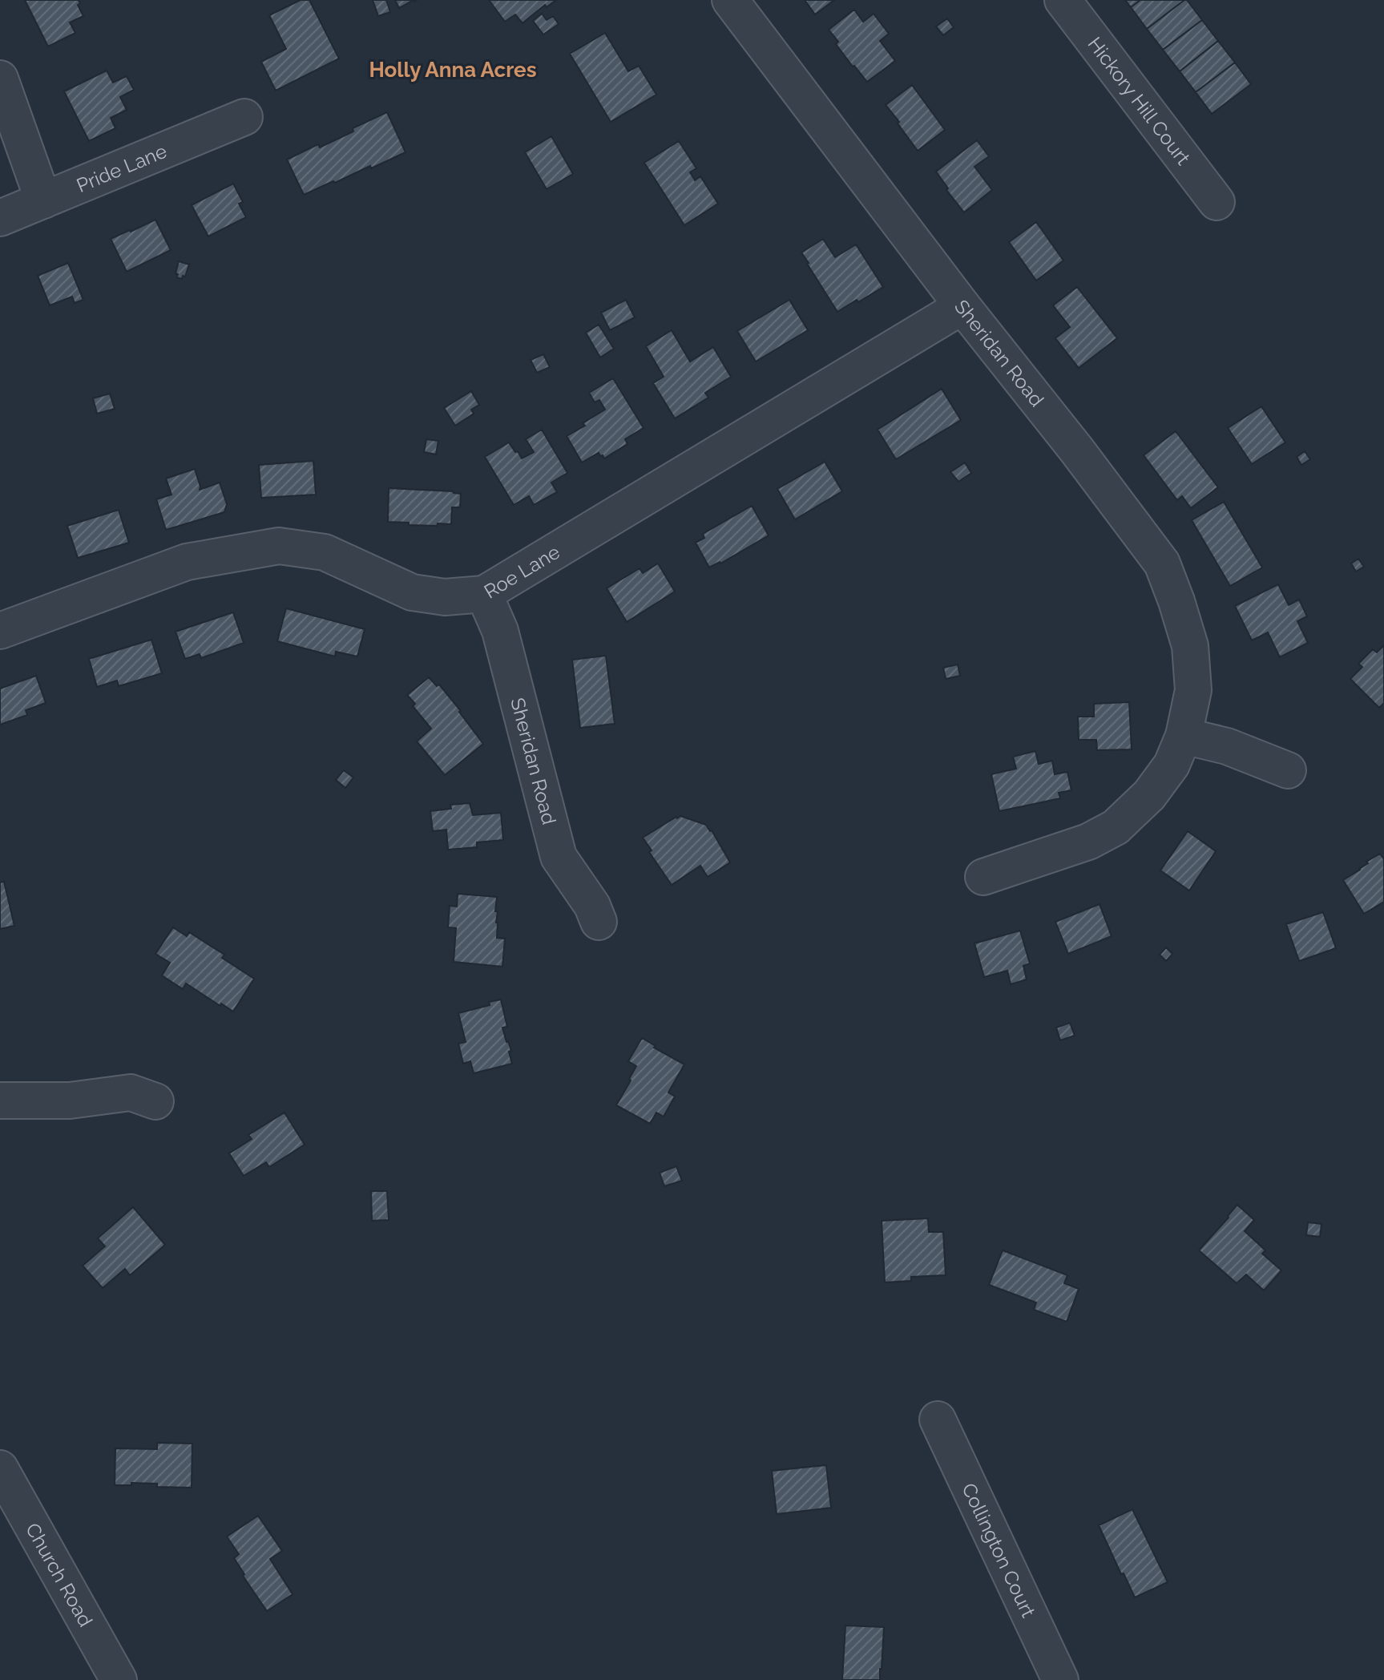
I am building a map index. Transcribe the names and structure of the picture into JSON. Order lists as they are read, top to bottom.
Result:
{
  "streets": {
    "street": [
      "Hickory Hill Court",
      "Pride Lane",
      "Sheridan Road",
      "Roe Lane",
      "Collington Court",
      "Church Road"
    ]
  },
  "crossings": [
    ["Sheridan Road", "Roe Lane"]
  ],
  "districts": ["Holly Anna Acres"]
}
